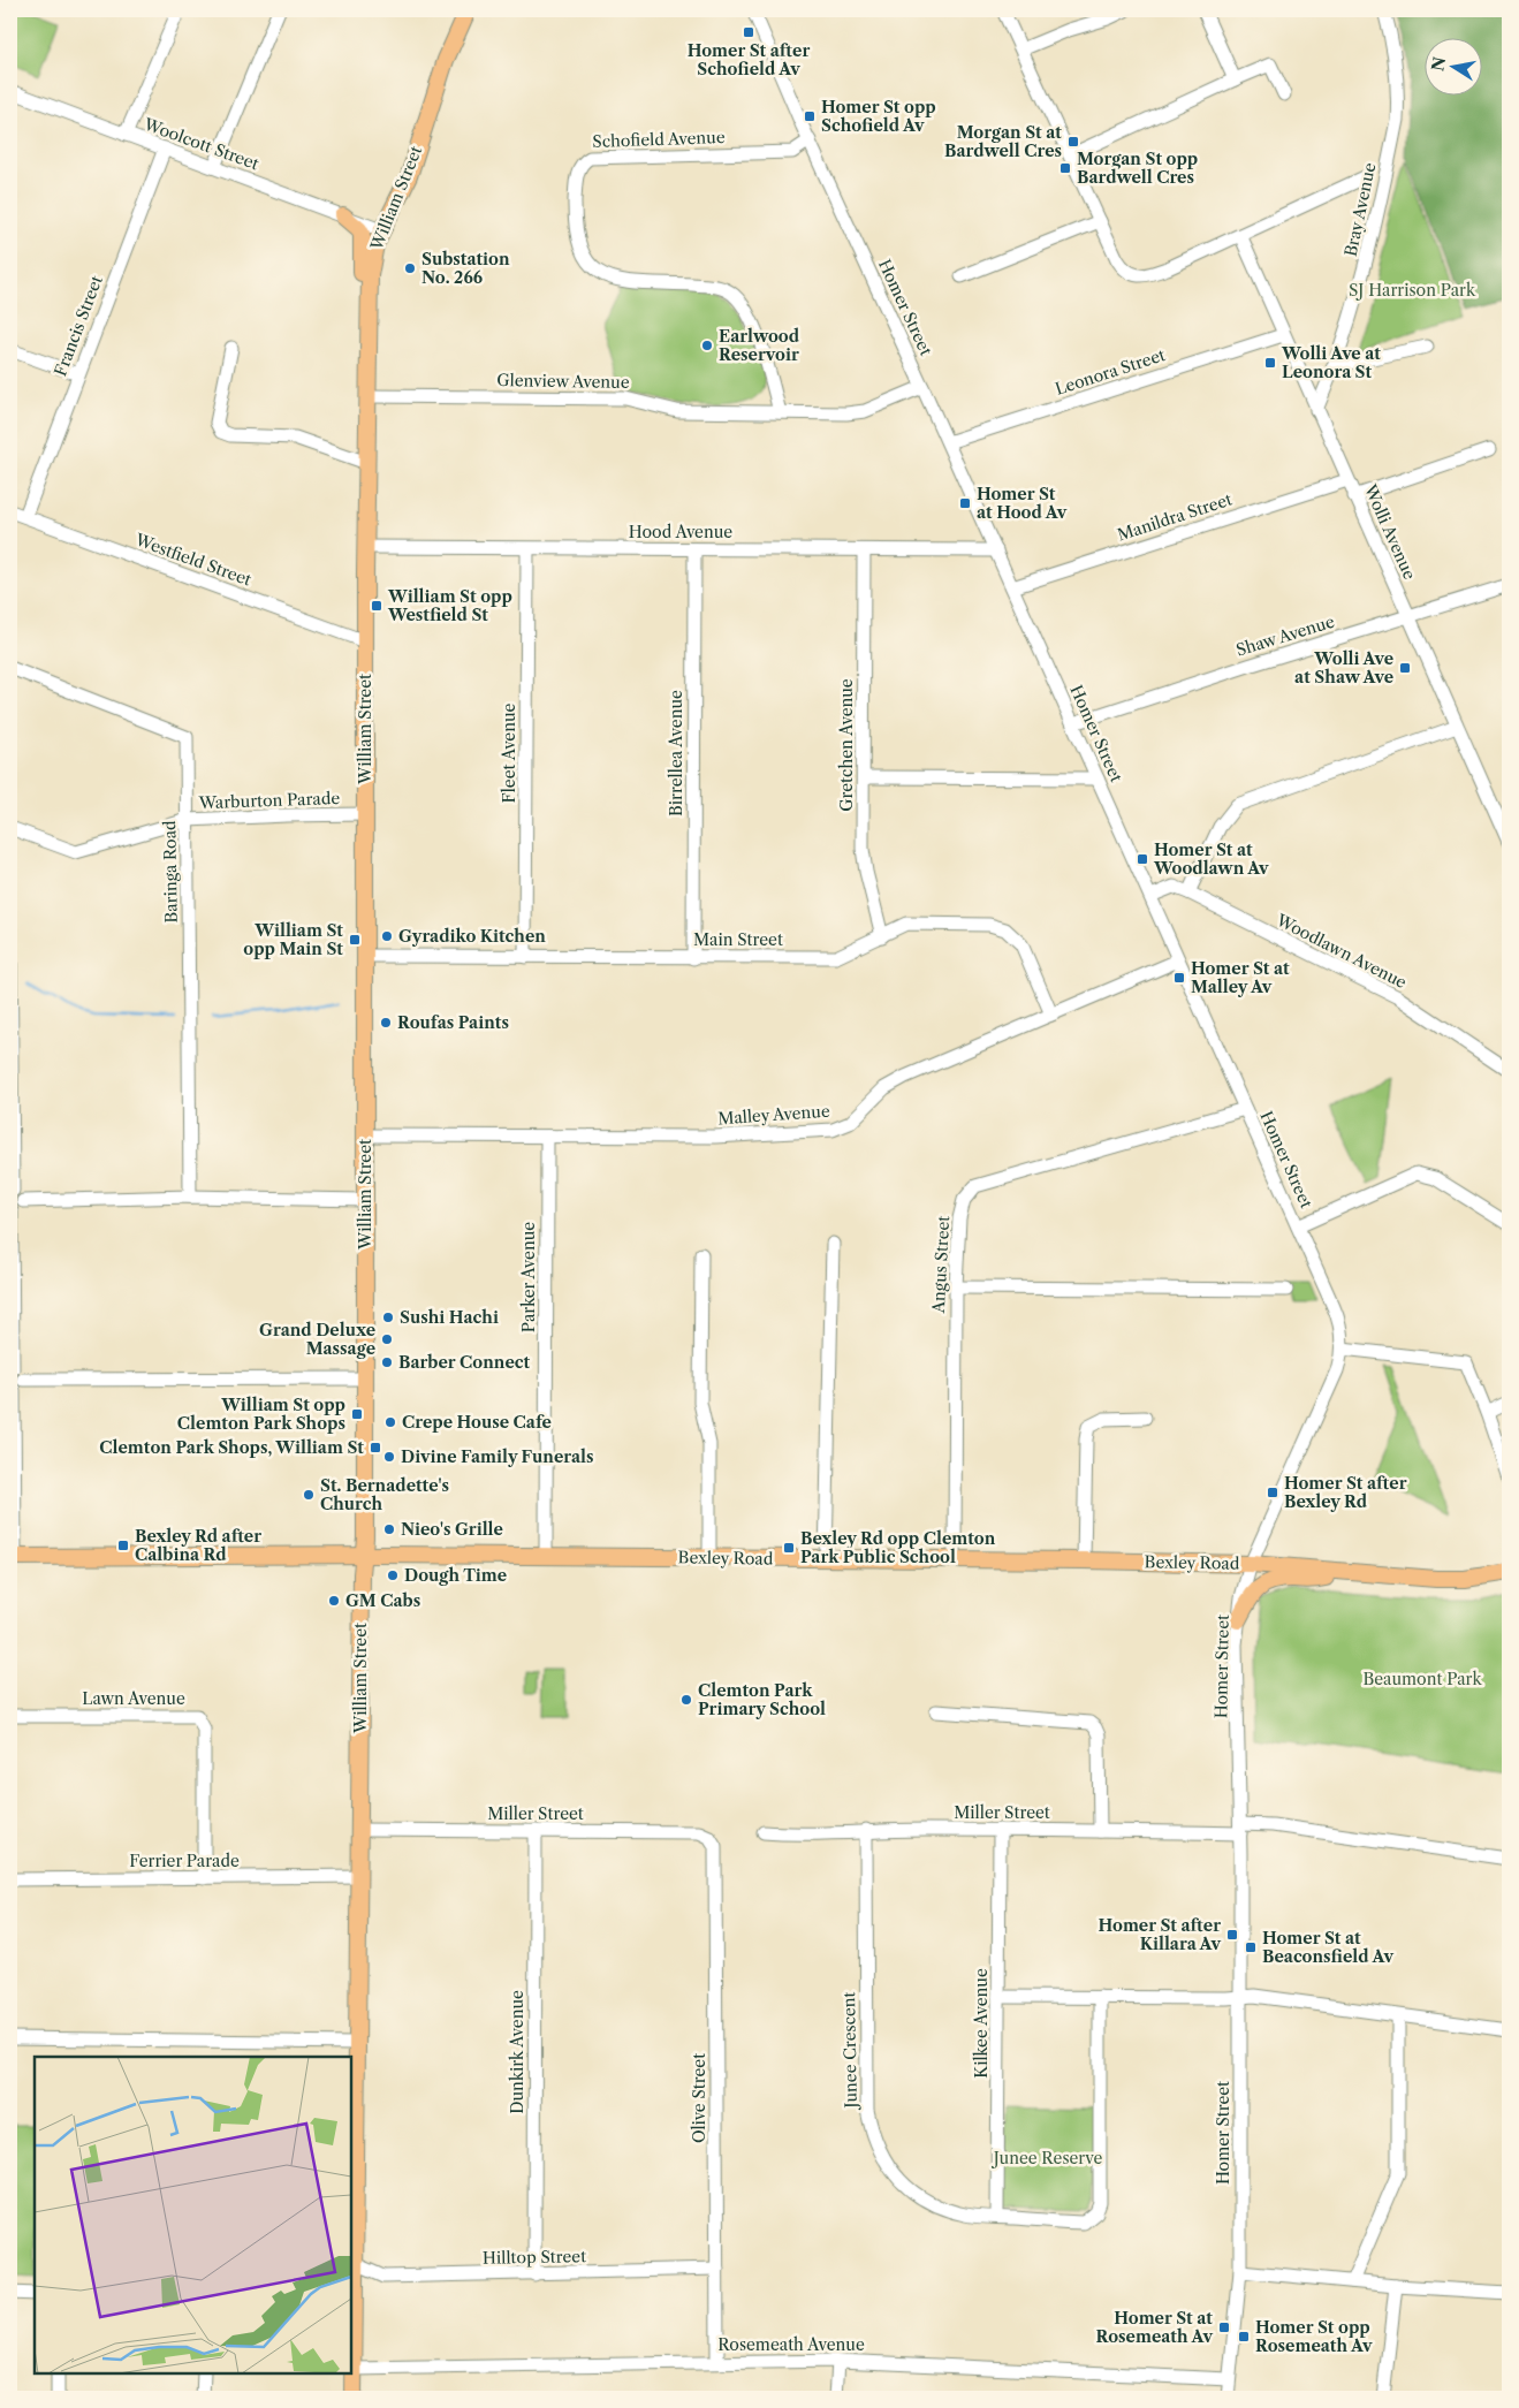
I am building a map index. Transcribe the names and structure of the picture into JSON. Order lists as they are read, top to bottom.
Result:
{
  "streets": {
    "main road": ["William Street", "Bexley Road"],
    "street": [
      "Schofield Avenue",
      "Woolcott Street",
      "Bray Avenue",
      "Homer Street",
      "Francis Street",
      "Leonora Street",
      "Glenview Avenue",
      "Manildra Street",
      "Hood Avenue",
      "Wolli Avenue",
      "Westfield Street",
      "Shaw Avenue",
      "Gretchen Avenue",
      "Fleet Avenue",
      "Birrellea Avenue",
      "Warburton Parade",
      "Baringa Road",
      "Main Street",
      "Woodlawn Avenue",
      "Malley Avenue",
      "Angus Street",
      "Parker Avenue",
      "Lawn Avenue",
      "Miller Street",
      "Ferrier Parade",
      "Kilkee Avenue",
      "Junee Crescent",
      "Dunkirk Avenue",
      "Olive Street",
      "Hilltop Street",
      "Rosemeath Avenue"
    ]
  },
  "crossings": [
    ["Schofield Avenue", "Homer Street"],
    ["Schofield Avenue", "Glenview Avenue"],
    ["Woolcott Street", "William Street"],
    ["Woolcott Street", "Francis Street"],
    ["William Street", "Glenview Avenue"],
    ["William Street", "Hood Avenue"],
    ["William Street", "Westfield Street"],
    ["William Street", "Warburton Parade"],
    ["William Street", "Main Street"],
    ["William Street", "Malley Avenue"],
    ["William Street", "Bexley Road"],
    ["William Street", "Miller Street"],
    ["William Street", "Ferrier Parade"],
    ["William Street", "Hilltop Street"],
    ["William Street", "Rosemeath Avenue"],
    ["Bray Avenue", "Wolli Avenue"],
    ["Homer Street", "Leonora Street"],
    ["Homer Street", "Glenview Avenue"],
    ["Homer Street", "Manildra Street"],
    ["Homer Street", "Hood Avenue"],
    ["Homer Street", "Shaw Avenue"],
    ["Homer Street", "Woodlawn Avenue"],
    ["Homer Street", "Malley Avenue"],
    ["Homer Street", "Angus Street"],
    ["Homer Street", "Bexley Road"],
    ["Homer Street", "Miller Street"],
    ["Homer Street", "Rosemeath Avenue"],
    ["Francis Street", "Westfield Street"],
    ["Leonora Street", "Wolli Avenue"],
    ["Manildra Street", "Wolli Avenue"],
    ["Hood Avenue", "Gretchen Avenue"],
    ["Hood Avenue", "Fleet Avenue"],
    ["Hood Avenue", "Birrellea Avenue"],
    ["Wolli Avenue", "Shaw Avenue"],
    ["Gretchen Avenue", "Main Street"],
    ["Fleet Avenue", "Main Street"],
    ["Birrellea Avenue", "Main Street"],
    ["Warburton Parade", "Baringa Road"],
    ["Main Street", "Malley Avenue"],
    ["Malley Avenue", "Parker Avenue"],
    ["Angus Street", "Bexley Road"],
    ["Parker Avenue", "Bexley Road"],
    ["Lawn Avenue", "Ferrier Parade"],
    ["Miller Street", "Kilkee Avenue"],
    ["Miller Street", "Junee Crescent"],
    ["Miller Street", "Dunkirk Avenue"],
    ["Miller Street", "Olive Street"],
    ["Kilkee Avenue", "Junee Crescent"],
    ["Dunkirk Avenue", "Hilltop Street"],
    ["Olive Street", "Hilltop Street"],
    ["Olive Street", "Rosemeath Avenue"]
  ],
  "parks": ["SJ Harrison Park", "Beaumont Park", "Junee Reserve"],
  "places": {
    "transit": [
      "Homer St after Schofield Av",
      "Homer St opp Schofield Av",
      "Morgan St at Bardwell Cres",
      "Morgan St opp Bardwell Cres",
      "Wolli Ave at Leonora St",
      "Homer St at Hood Av",
      "William St opp Westfield St",
      "Wolli Ave at Shaw Ave",
      "Homer St at Woodlawn Av",
      "William St opp Main St",
      "Homer St at Malley Av",
      "William St opp Clemton Park Shops",
      "Clemton Park Shops, William St",
      "Homer St after Bexley Rd",
      "Bexley Rd after Calbina Rd",
      "Bexley Rd opp Clemton Park Public School",
      "Homer St after Killara Av",
      "Homer St at Beaconsfield Av",
      "Homer St at Rosemeath Av",
      "Homer St opp Rosemeath Av"
    ],
    "other": [
      "Substation No. 266",
      "Earlwood Reservoir",
      "Gyradiko Kitchen",
      "Roufas Paints",
      "Sushi Hachi",
      "Grand Deluxe Massage",
      "Barber Connect",
      "Crepe House Cafe",
      "Divine Family Funerals",
      "St. Bernadette's Church",
      "Nieo's Grille",
      "Dough Time",
      "GM Cabs",
      "Clemton Park Primary School"
    ]
  },
  "north": "left"
}
